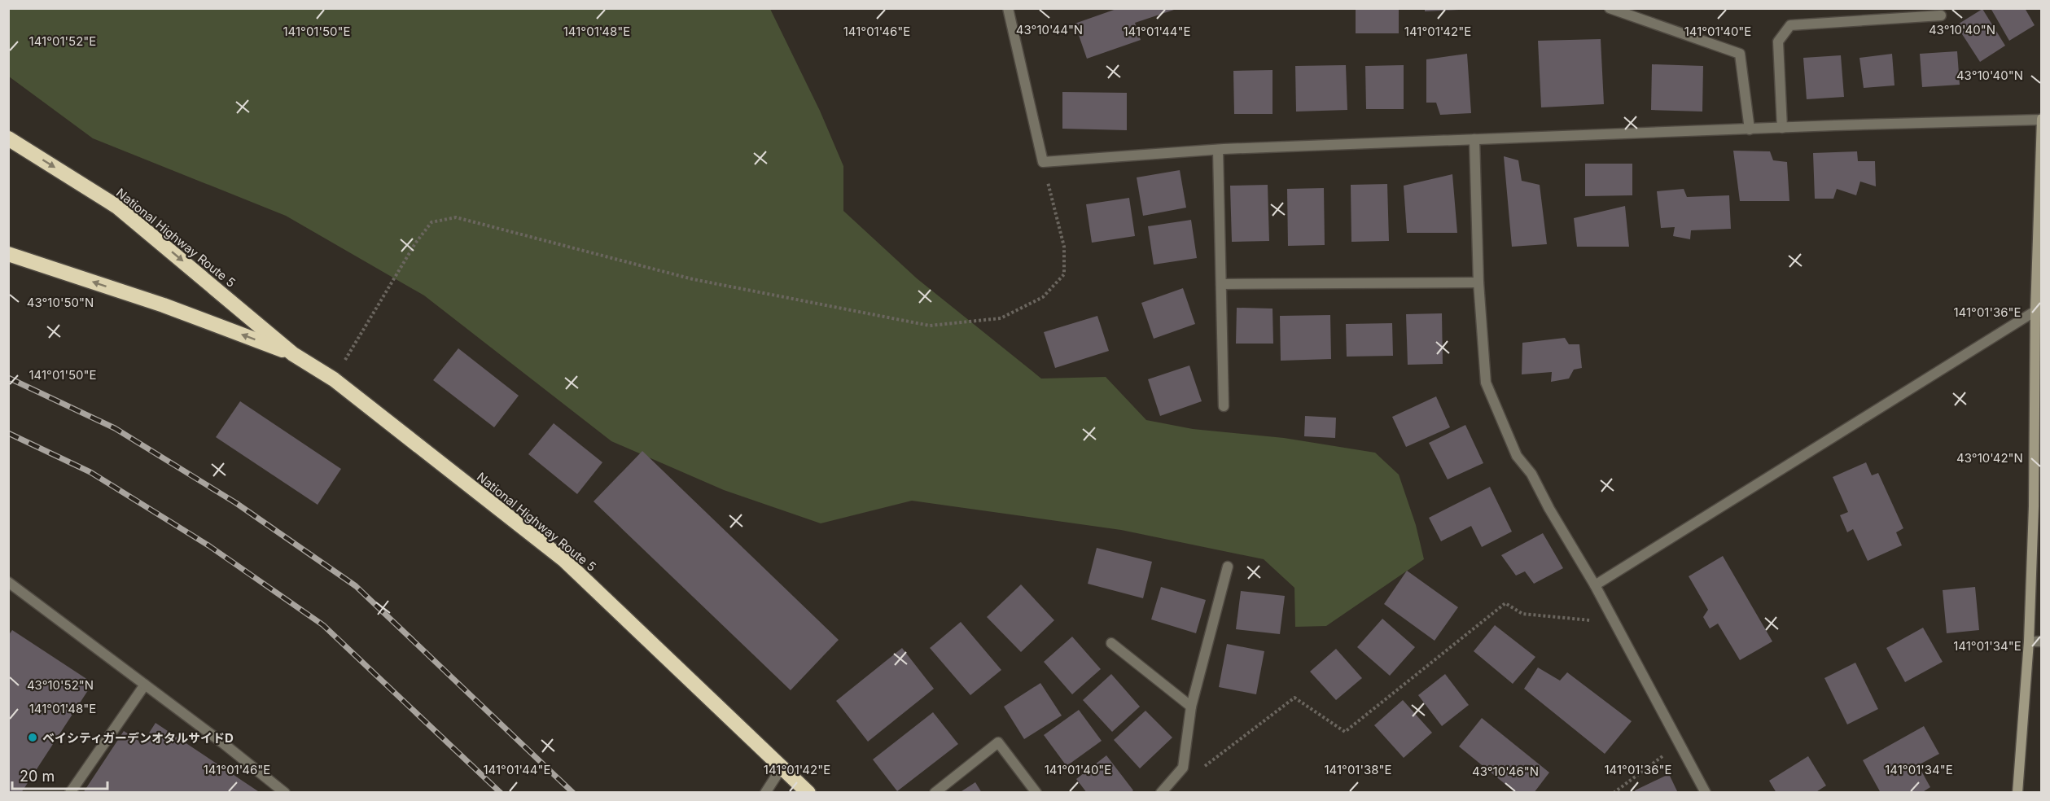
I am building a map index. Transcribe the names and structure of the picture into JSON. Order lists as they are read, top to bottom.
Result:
{
  "streets": {
    "highway": ["National Highway Route 5"]
  },
  "places": ["ベイシティガーデンオタルサイドD"],
  "scale_bar": "20 m",
  "coordinates": [
    "43°10'44\"N",
    "43°10'40\"N",
    "141°01'50\"E",
    "141°01'48\"E",
    "141°01'46\"E",
    "141°01'44\"E",
    "141°01'42\"E",
    "141°01'40\"E",
    "141°01'52\"E",
    "43°10'50\"N",
    "141°01'36\"E",
    "43°10'42\"N",
    "141°01'34\"E",
    "43°10'52\"N",
    "141°01'38\"E",
    "43°10'46\"N"
  ]
}
